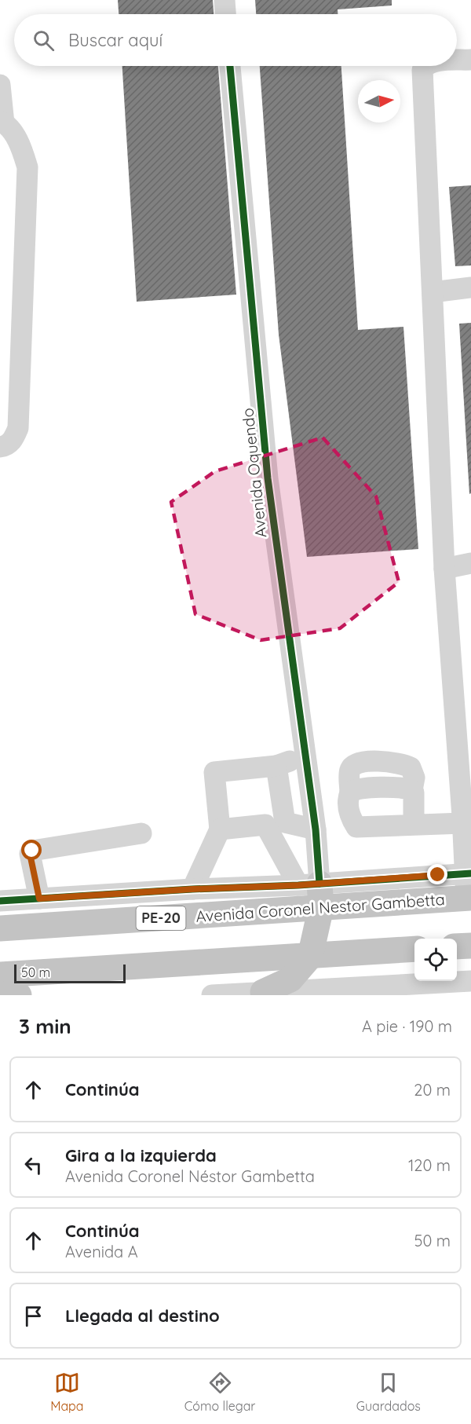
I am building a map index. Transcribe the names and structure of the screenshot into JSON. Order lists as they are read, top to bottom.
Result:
{
  "streets": {
    "highway": ["Avenida Coronel Nestor Gambetta", "PE-20"],
    "street": ["Avenida Oquendo"]
  },
  "crossings": [
    ["Avenida Oquendo", "Avenida Coronel Nestor Gambetta"]
  ],
  "scale_bar": "50 m",
  "north": "right",
  "page": {
    "search": "Buscar aquí",
    "scale": "50 m",
    "heading": ["3 min", "A pie · 190 m"],
    "list": [
      ["Continúa", "20 m"],
      ["Gira a la izquierda", "Avenida Coronel Néstor Gambetta", "120 m"],
      ["Continúa", "Avenida A", "50 m"],
      "Llegada al destino"
    ],
    "nav": ["Mapa", "Cómo llegar", "Guardados"]
  }
}
